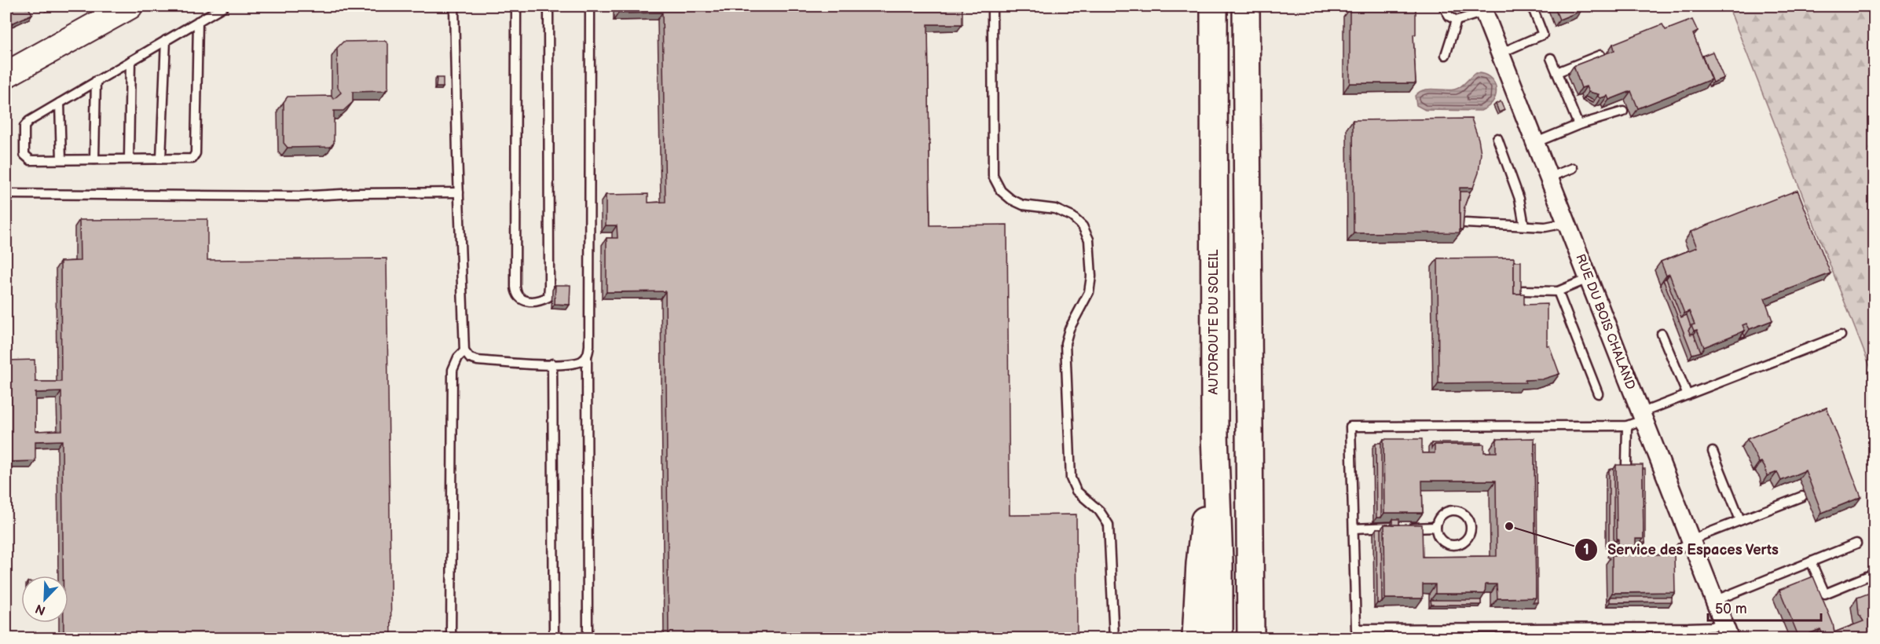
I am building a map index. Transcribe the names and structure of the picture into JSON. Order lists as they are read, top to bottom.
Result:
{
  "streets": {
    "highway": ["AUTOROUTE DU SOLEIL"],
    "street": ["RUE DU BOIS CHALAND"]
  },
  "places": ["Service des Espaces Verts"],
  "scale_bar": "50 m",
  "north": "bottom left"
}
